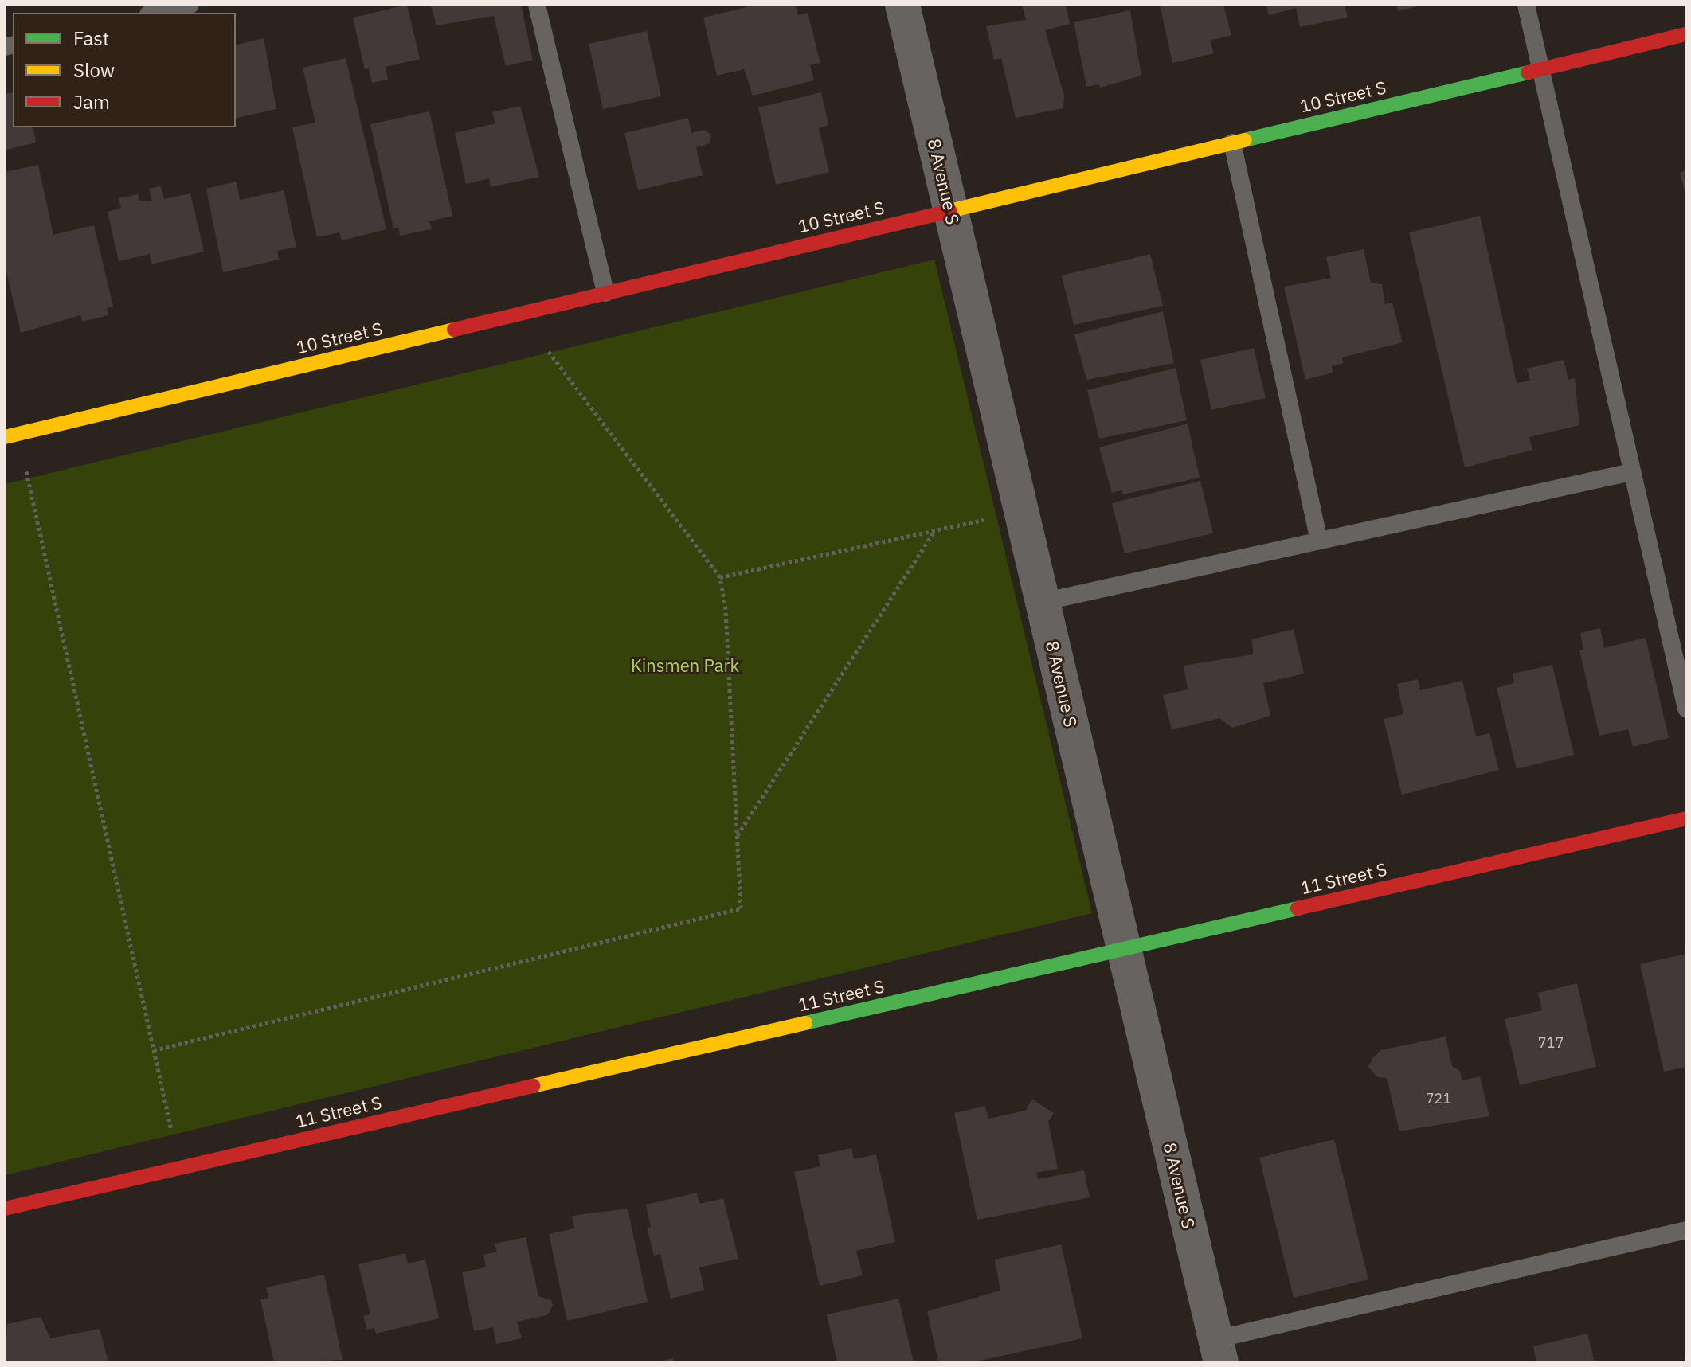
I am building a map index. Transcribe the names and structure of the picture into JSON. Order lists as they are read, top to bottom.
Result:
{
  "streets": {
    "street": ["10 Street S", "8 Avenue S", "11 Street S"]
  },
  "crossings": [
    ["10 Street S", "8 Avenue S"],
    ["8 Avenue S", "11 Street S"]
  ],
  "parks": ["Kinsmen Park"],
  "house_numbers": ["717", "721"],
  "legend": ["Fast", "Slow", "Jam"]
}
